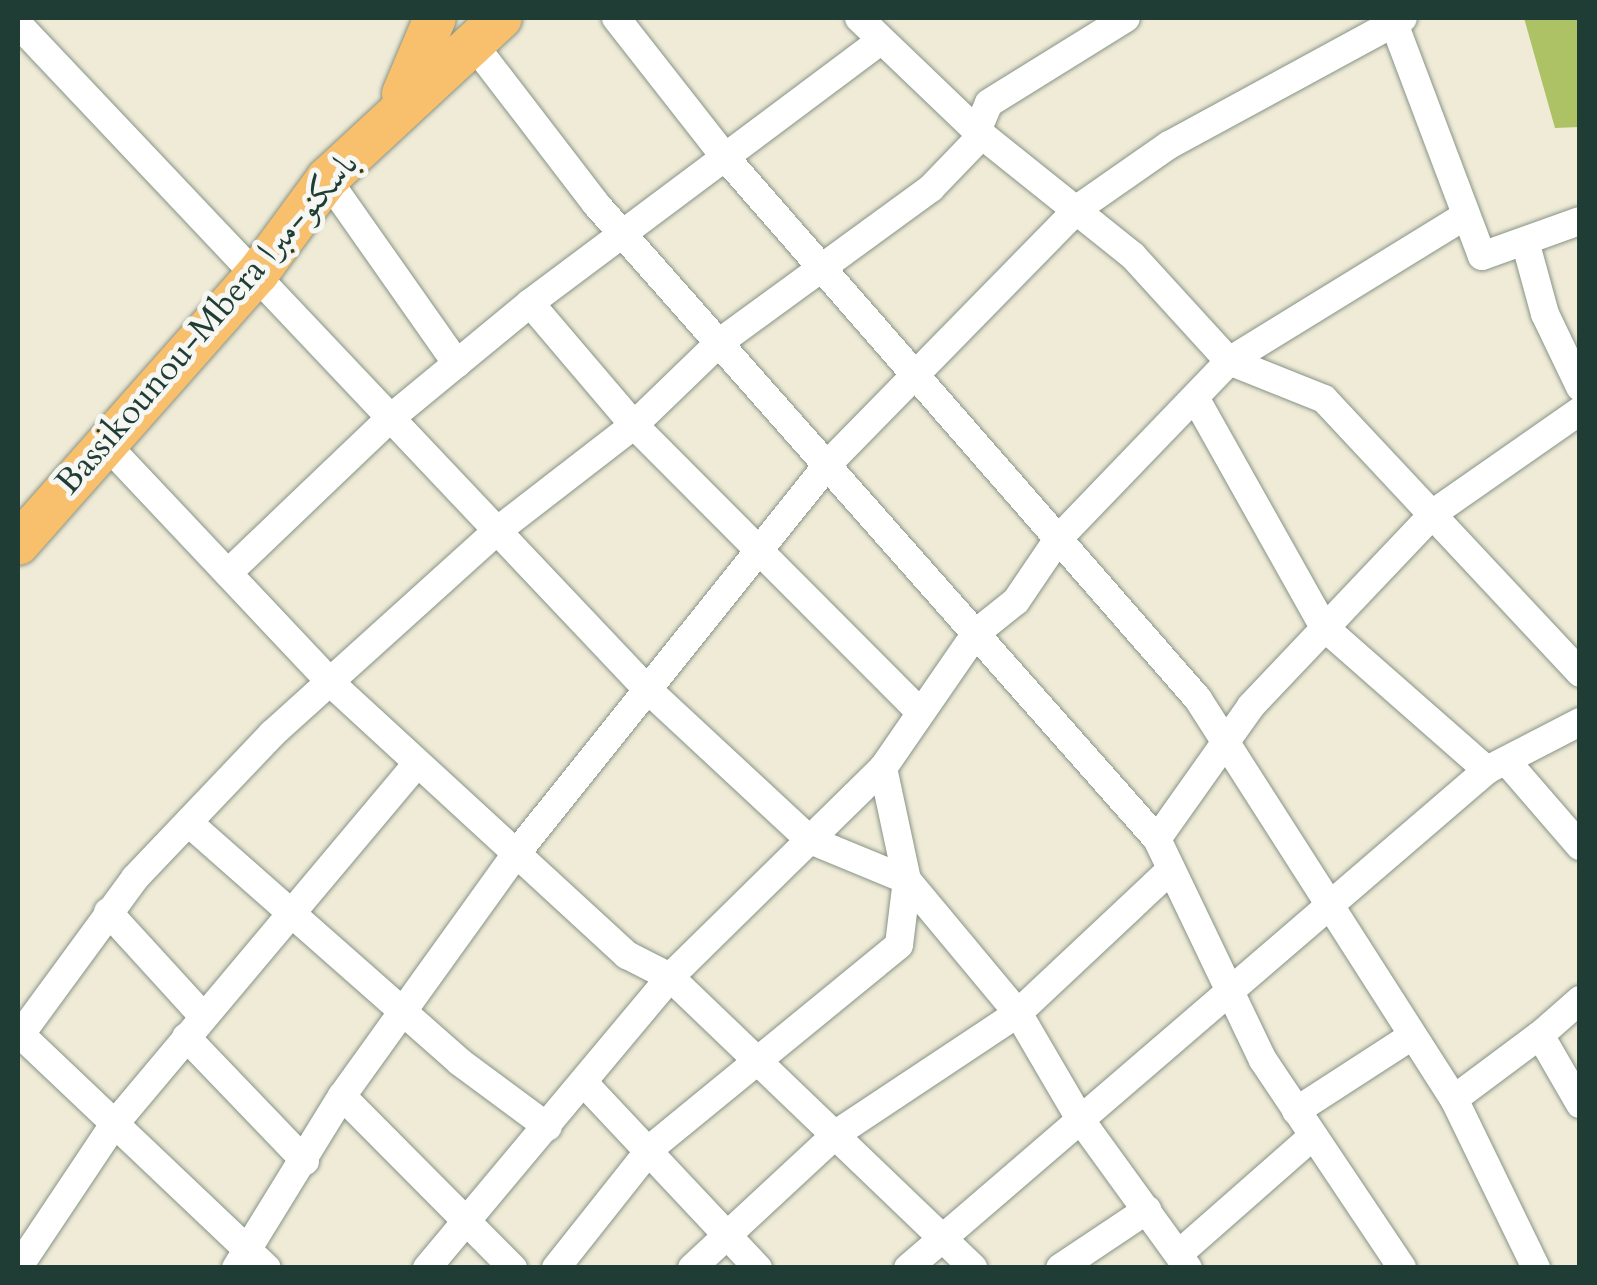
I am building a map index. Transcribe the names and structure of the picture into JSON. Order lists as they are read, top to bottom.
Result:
{
  "streets": {
    "main road": ["Bassikounou-Mbera باسكنو-مبرا"]
  }
}
